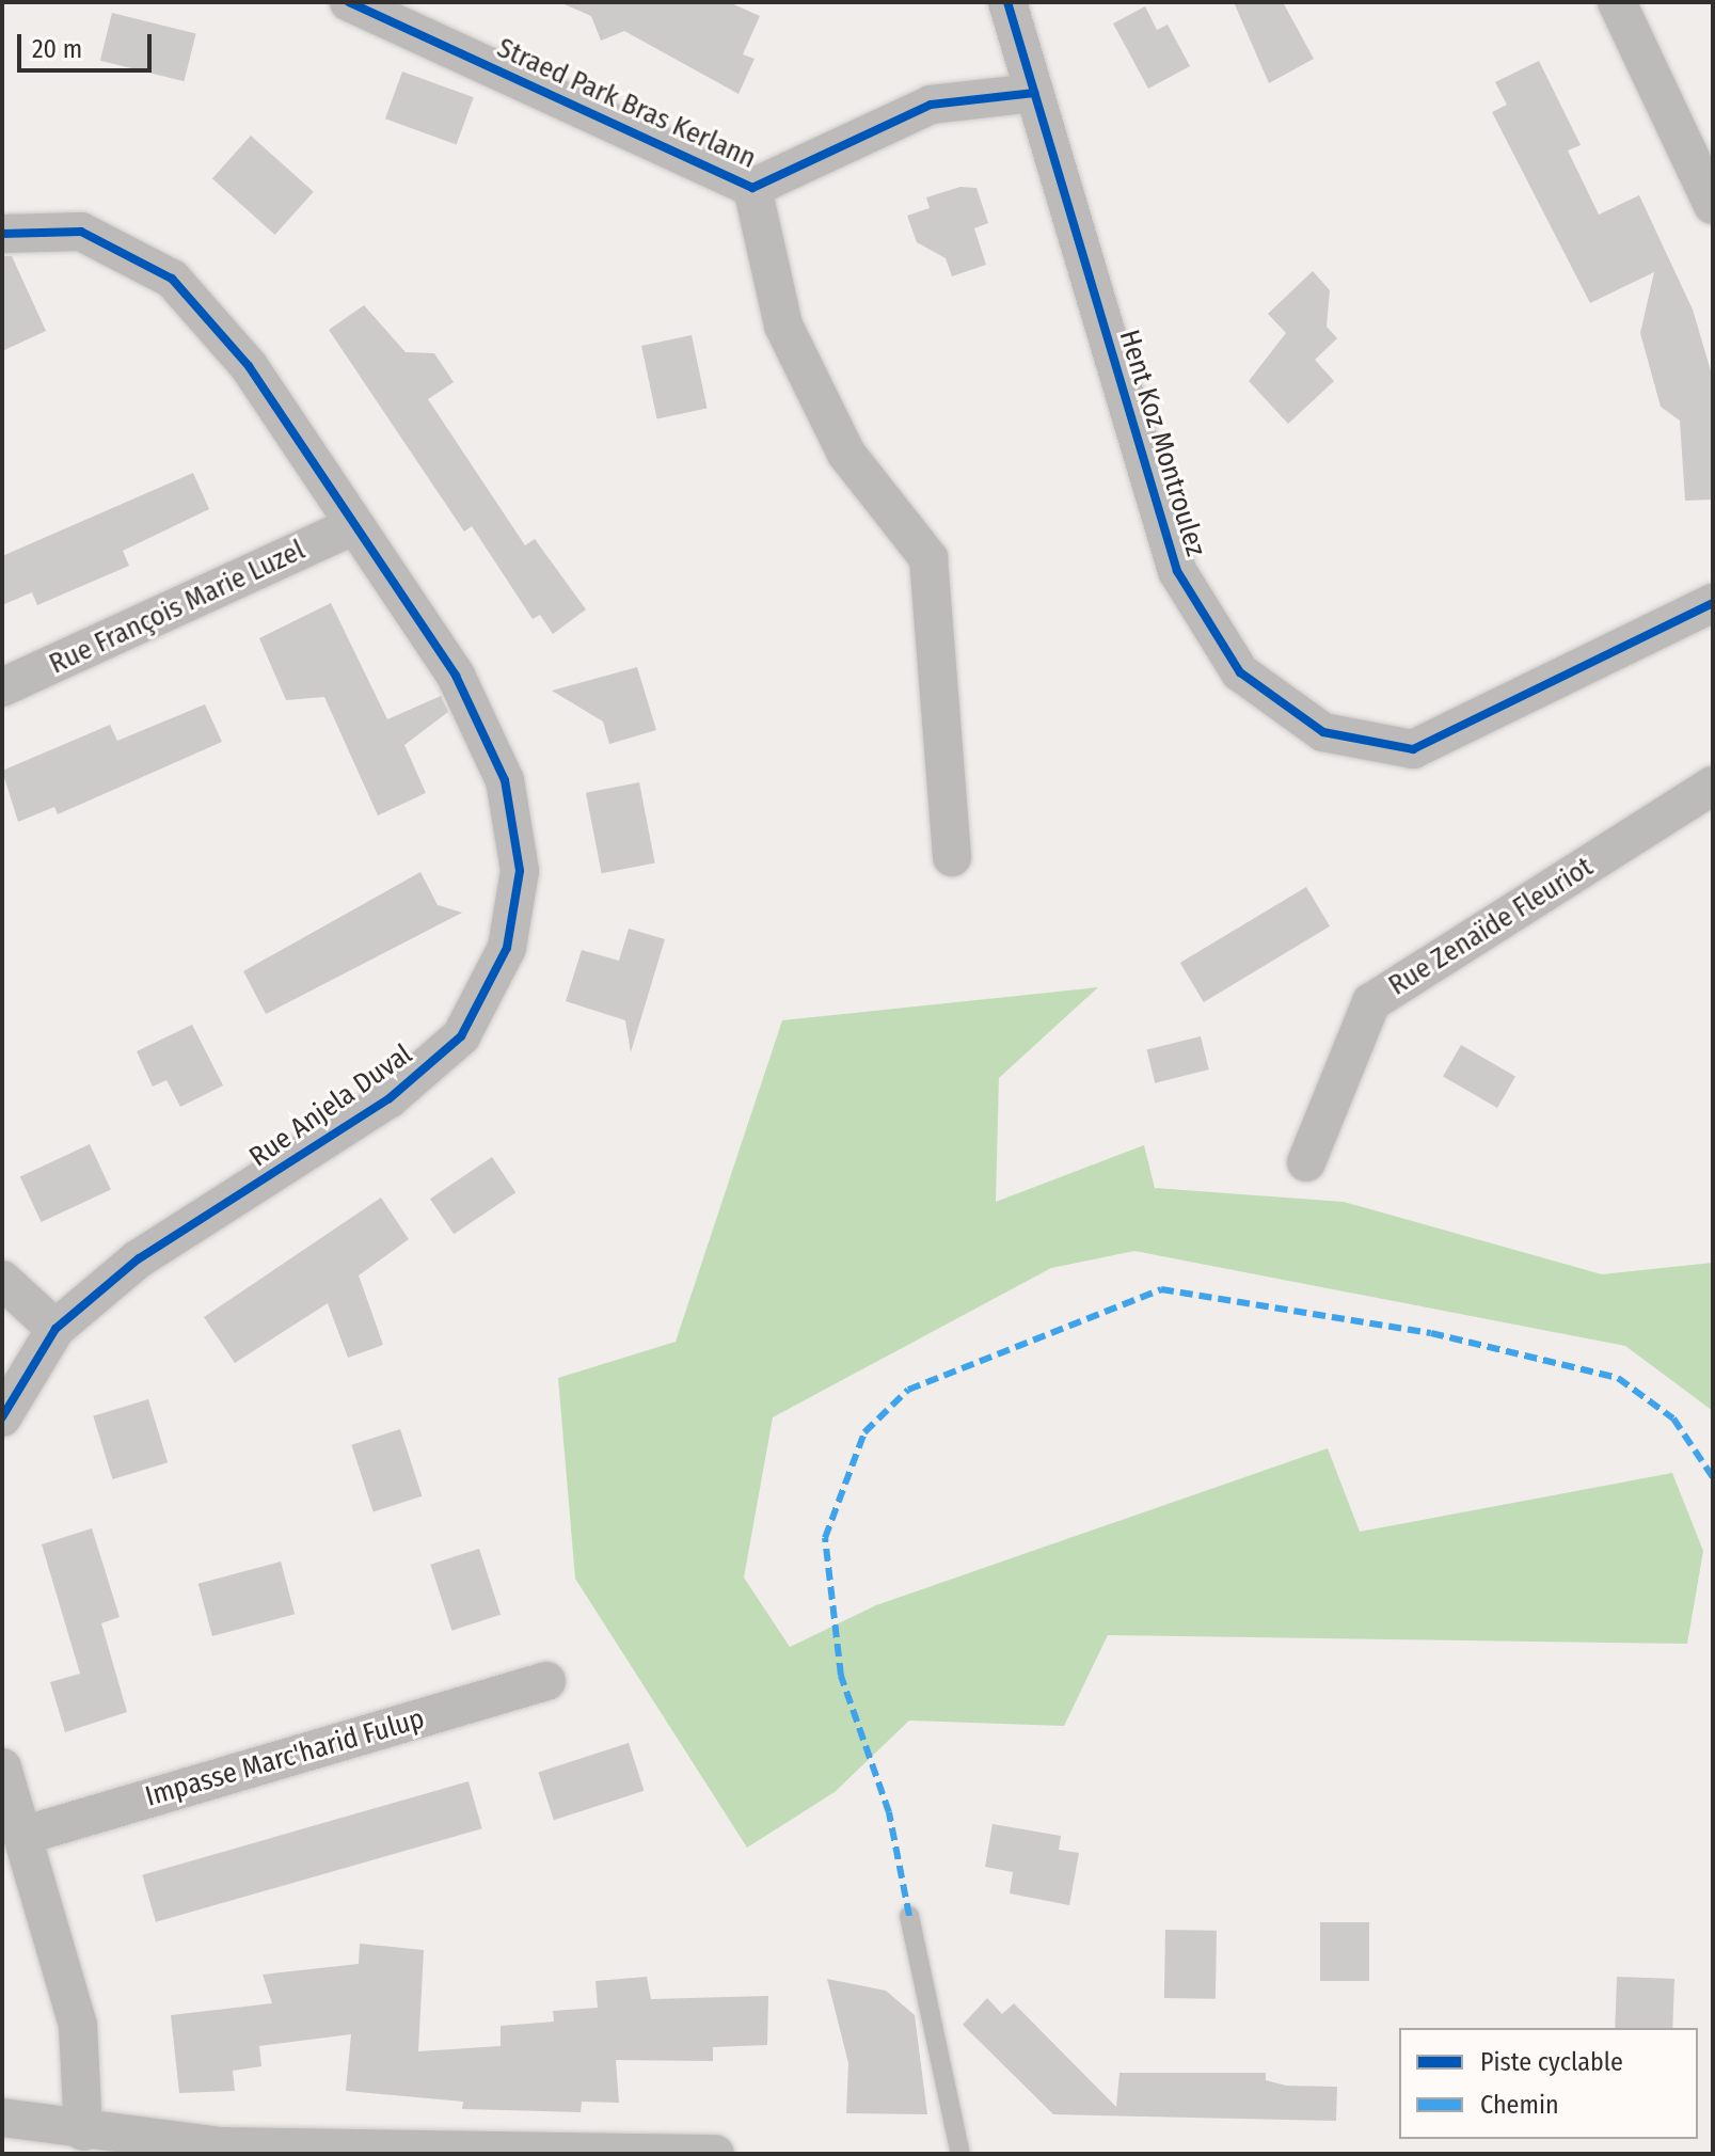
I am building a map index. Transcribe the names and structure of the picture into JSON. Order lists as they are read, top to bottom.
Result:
{
  "streets": {
    "street": [
      "Straed Park Bras Kerlann",
      "Hent Koz Montroulez",
      "Rue François Marie Luzel",
      "Rue Zenaïde Fleuriot",
      "Rue Anjela Duval",
      "Impasse Marc'harid Fulup"
    ]
  },
  "crossings": [
    ["Straed Park Bras Kerlann", "Hent Koz Montroulez"],
    ["Rue François Marie Luzel", "Rue Anjela Duval"]
  ],
  "legend": ["Piste cyclable", "Chemin"],
  "scale_bar": "20 m"
}
